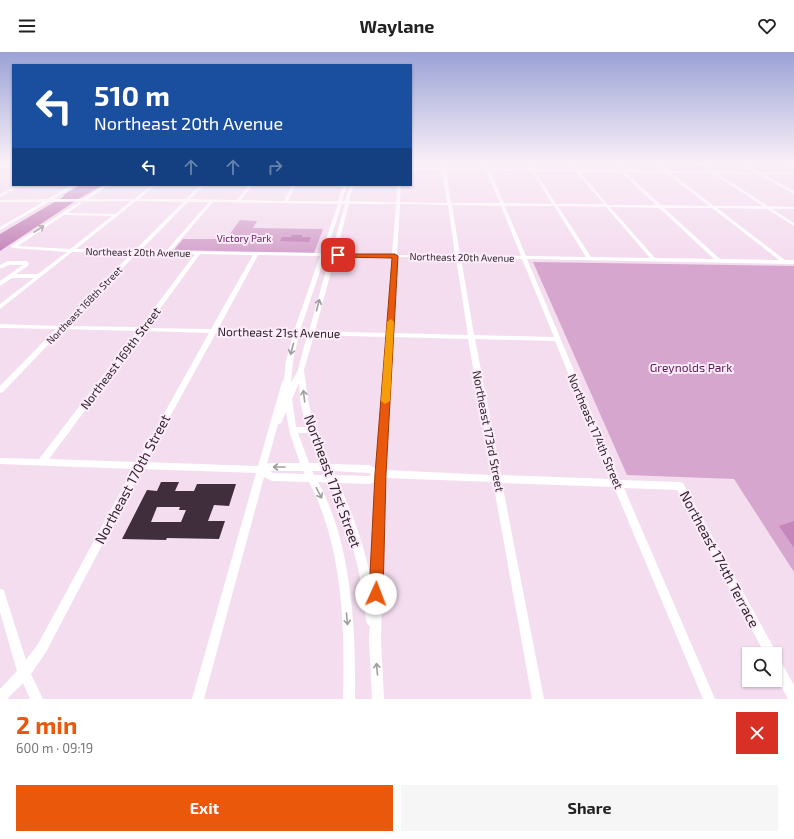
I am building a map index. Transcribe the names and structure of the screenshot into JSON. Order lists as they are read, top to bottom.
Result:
{
  "streets": {
    "street": [
      "Northeast 20th Avenue",
      "Northeast 168th Street",
      "Northeast 21st Avenue",
      "Northeast 169th Street",
      "Northeast 173rd Street",
      "Northeast 174th Street",
      "Northeast 170th Street",
      "Northeast 171st Street",
      "Northeast 174th Terrace"
    ]
  },
  "crossings": [
    ["Northeast 20th Avenue", "Northeast 168th Street"],
    ["Northeast 20th Avenue", "Northeast 169th Street"],
    ["Northeast 20th Avenue", "Northeast 173rd Street"],
    ["Northeast 20th Avenue", "Northeast 174th Street"],
    ["Northeast 20th Avenue", "Northeast 170th Street"],
    ["Northeast 20th Avenue", "Northeast 171st Street"],
    ["Northeast 168th Street", "Northeast 21st Avenue"],
    ["Northeast 21st Avenue", "Northeast 169th Street"],
    ["Northeast 21st Avenue", "Northeast 173rd Street"],
    ["Northeast 21st Avenue", "Northeast 174th Street"],
    ["Northeast 21st Avenue", "Northeast 170th Street"],
    ["Northeast 21st Avenue", "Northeast 171st Street"],
    ["Northeast 174th Street", "Northeast 174th Terrace"]
  ],
  "parks": ["Victory Park", "Greynolds Park"],
  "page": {
    "header": "Waylane",
    "turn": ["510 m", "Northeast 20th Avenue"],
    "heading": ["2 min", "600 m · 09:19"],
    "buttons": ["Exit", "Share"]
  }
}
